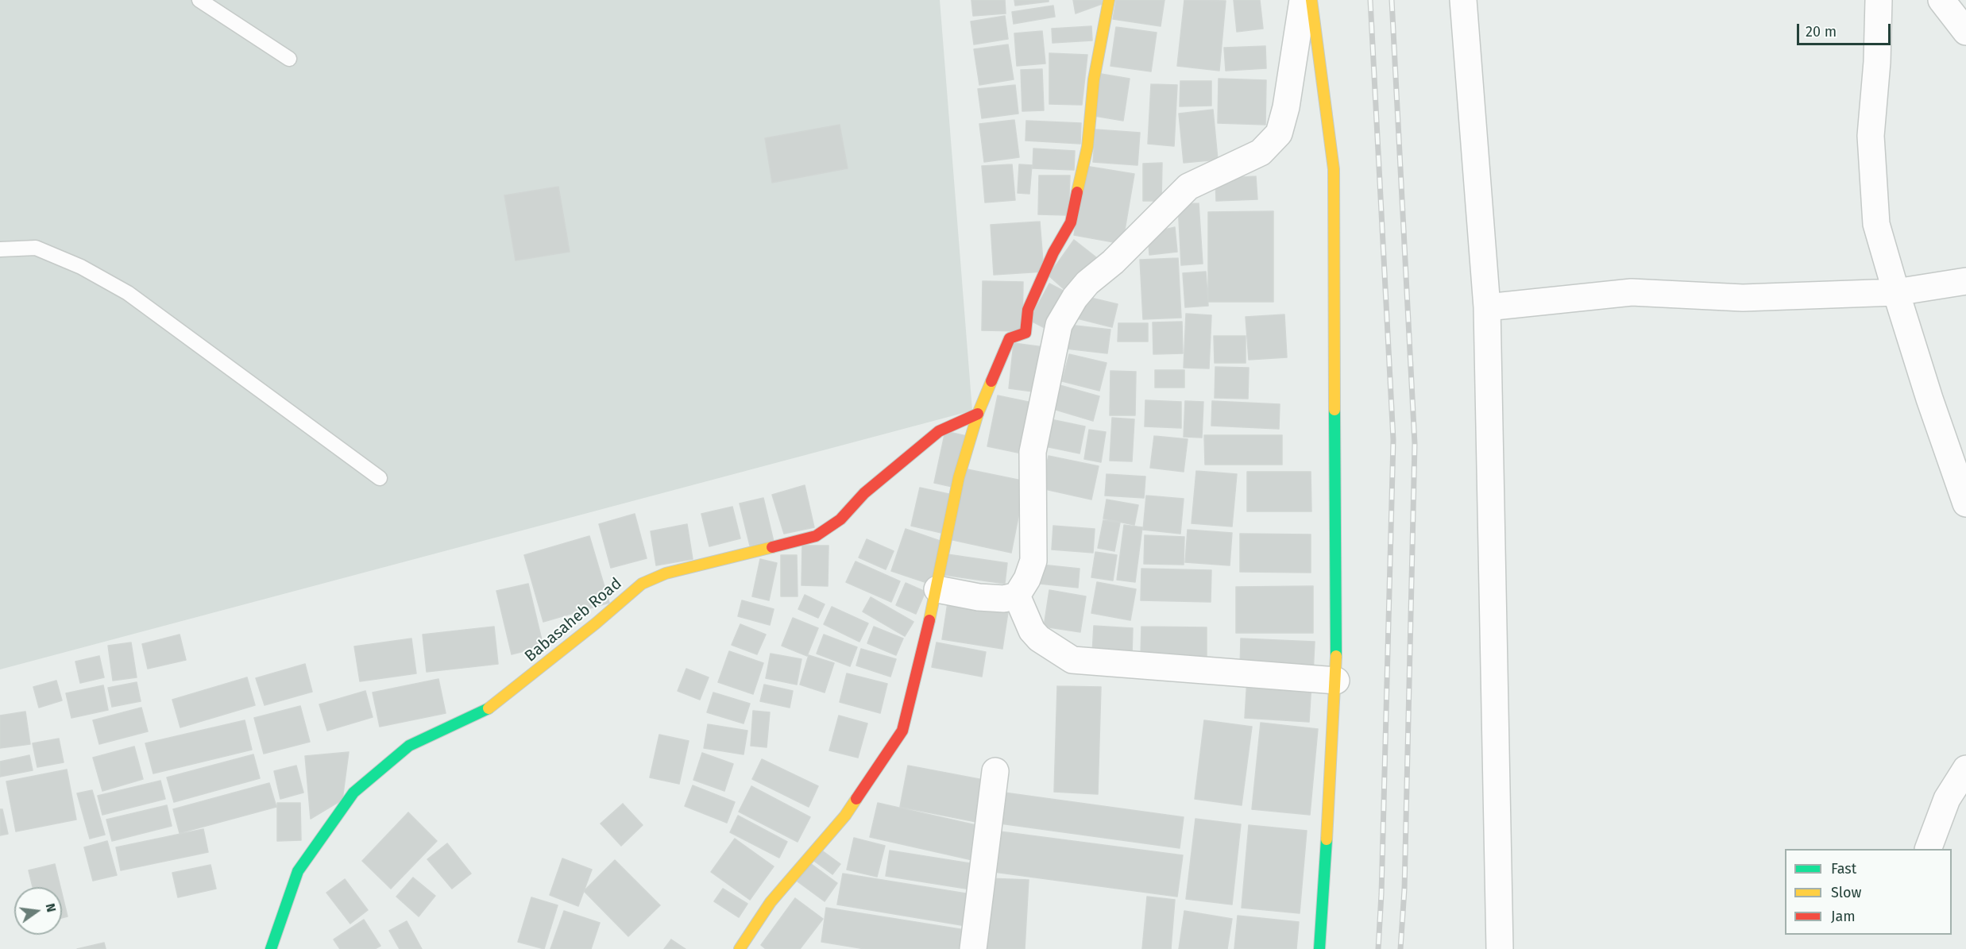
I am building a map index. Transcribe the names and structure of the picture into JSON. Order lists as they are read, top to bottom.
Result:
{
  "streets": {
    "street": ["Babasaheb Road"]
  },
  "legend": ["Fast", "Slow", "Jam"],
  "scale_bar": "20 m",
  "north": "right"
}
